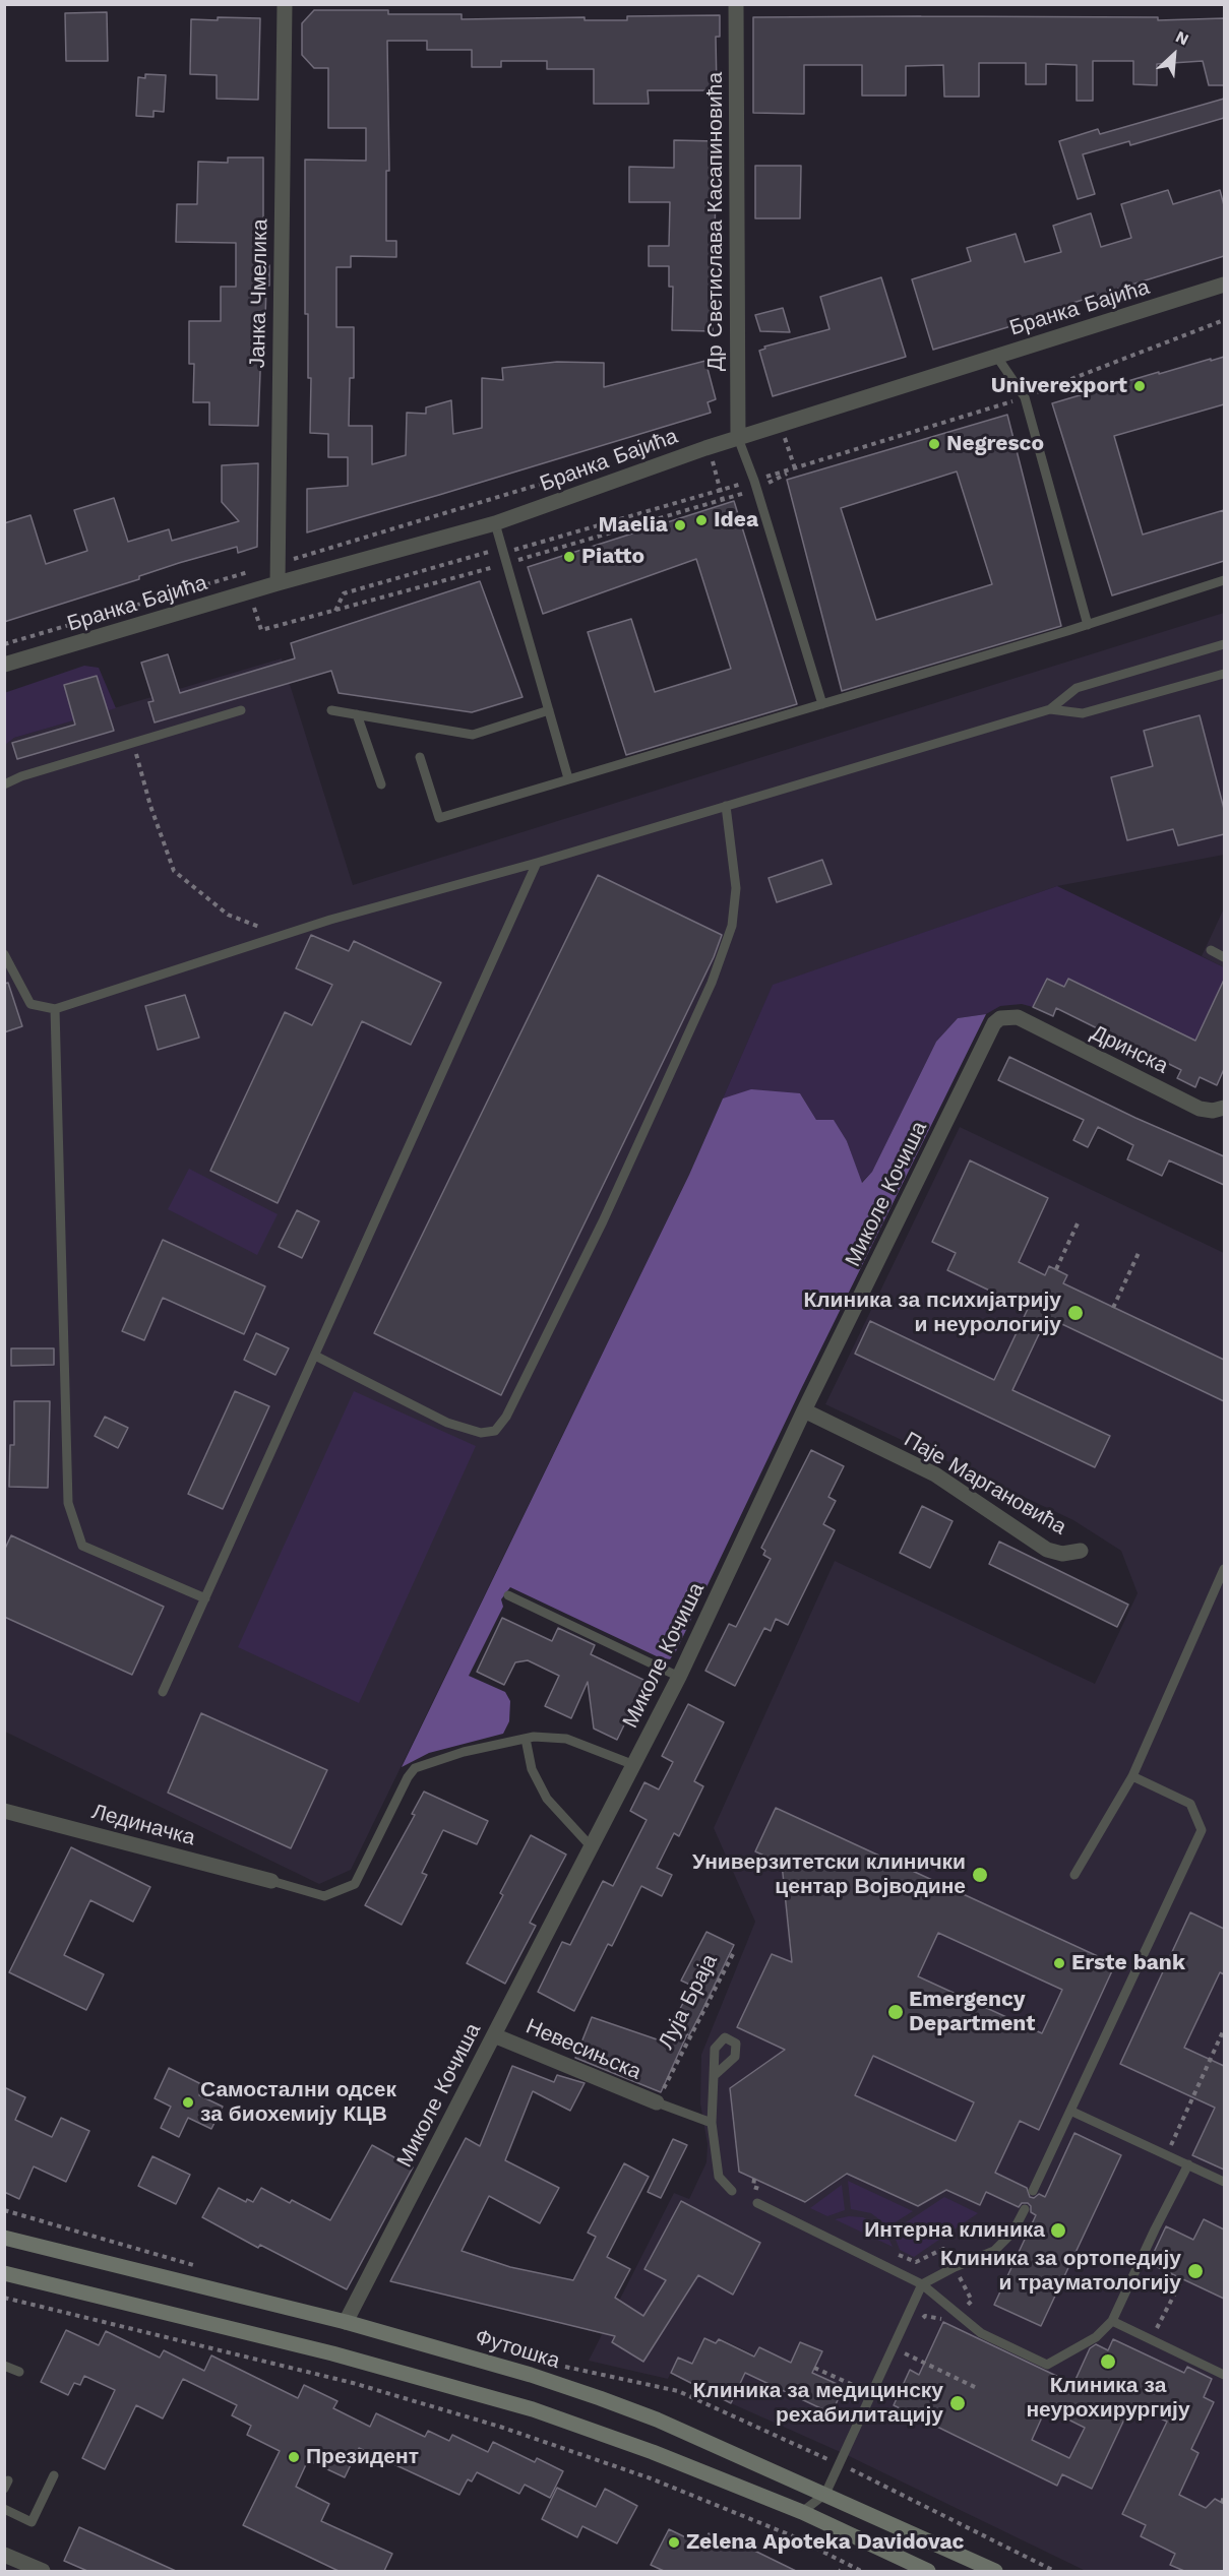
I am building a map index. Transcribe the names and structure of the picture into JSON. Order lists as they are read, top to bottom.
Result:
{
  "streets": {
    "main road": ["Футошка"],
    "street": [
      "Др Светислава Касапиновића",
      "Јанка Чмелика",
      "Бранка Бајића",
      "Дринска",
      "Миколе Кочиша",
      "Паје Маргановића",
      "Лединачка",
      "Невесињска"
    ],
    "path": ["Луја Браја"]
  },
  "crossings": [
    ["Др Светислава Касапиновића", "Бранка Бајића"],
    ["Јанка Чмелика", "Бранка Бајића"],
    ["Дринска", "Миколе Кочиша"],
    ["Миколе Кочиша", "Паје Маргановића"],
    ["Миколе Кочиша", "Невесињска"],
    ["Миколе Кочиша", "Футошка"],
    ["Луја Браја", "Невесињска"]
  ],
  "places": [
    "Univerexport",
    "Negresco",
    "Idea",
    "Maelia",
    "Piatto",
    "Клиника за психијатрију и неурологију",
    "Универзитетски клинички центар Војводине",
    "Erste bank",
    "Emergency Department",
    "Самостални одсек за биохемију КЦВ",
    "Интерна клиника",
    "Клиника за ортопедију и трауматологију",
    "Клиника за неурохирургију",
    "Клиника за медицинску рехабилитацију",
    "Президент",
    "Zelena Apoteka Davidovac"
  ],
  "north": "top right"
}
